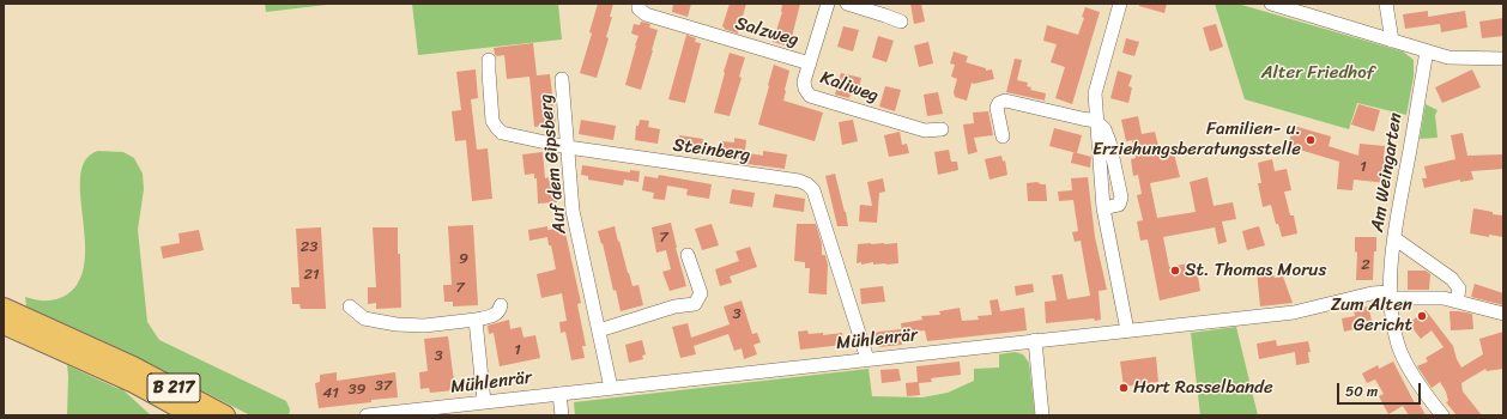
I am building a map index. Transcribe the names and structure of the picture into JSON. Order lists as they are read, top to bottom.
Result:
{
  "streets": {
    "highway": ["B 217"],
    "street": [
      "Salzweg",
      "Kaliweg",
      "Steinberg",
      "Auf dem Gipsberg",
      "Am Weingarten",
      "Mühlenrär"
    ]
  },
  "crossings": [
    ["Salzweg", "Kaliweg"],
    ["Steinberg", "Auf dem Gipsberg"],
    ["Steinberg", "Mühlenrär"],
    ["Auf dem Gipsberg", "Mühlenrär"],
    ["Am Weingarten", "Mühlenrär"]
  ],
  "parks": ["Alter Friedhof"],
  "places": [
    "Familien- u. Erziehungsberatungsstelle",
    "St. Thomas Morus",
    "Zum Alten Gericht",
    "Hort Rasselbande"
  ],
  "house_numbers": [
    "1",
    "7",
    "23",
    "9",
    "2",
    "21",
    "7",
    "3",
    "1",
    "3",
    "37",
    "39",
    "41"
  ],
  "scale_bar": "50 m"
}
